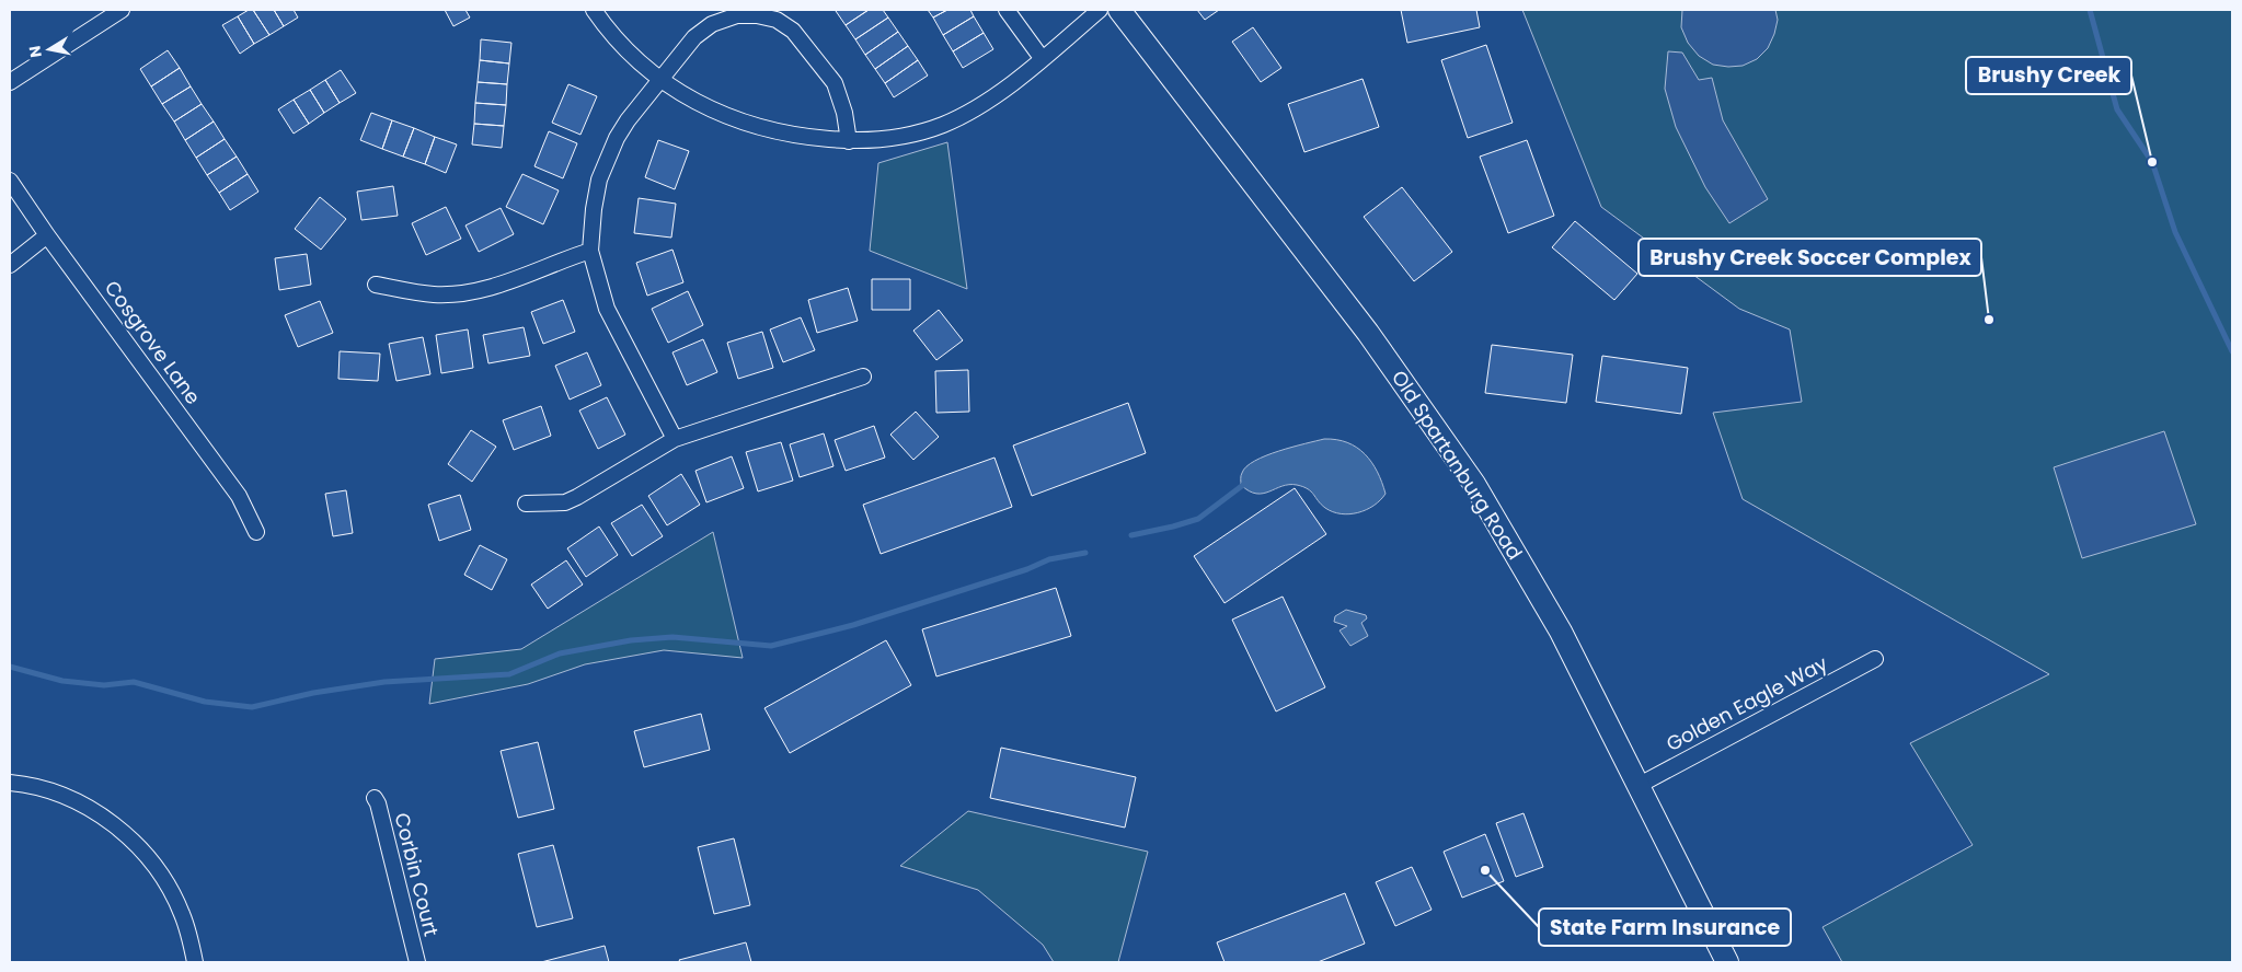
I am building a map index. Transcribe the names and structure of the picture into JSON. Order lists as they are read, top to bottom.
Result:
{
  "streets": {
    "main road": ["Old Spartanburg Road"],
    "street": ["Cosgrove Lane", "Golden Eagle Way", "Corbin Court"]
  },
  "crossings": [
    ["Old Spartanburg Road", "Golden Eagle Way"]
  ],
  "places": ["Brushy Creek", "Brushy Creek Soccer Complex", "State Farm Insurance"],
  "north": "left"
}
